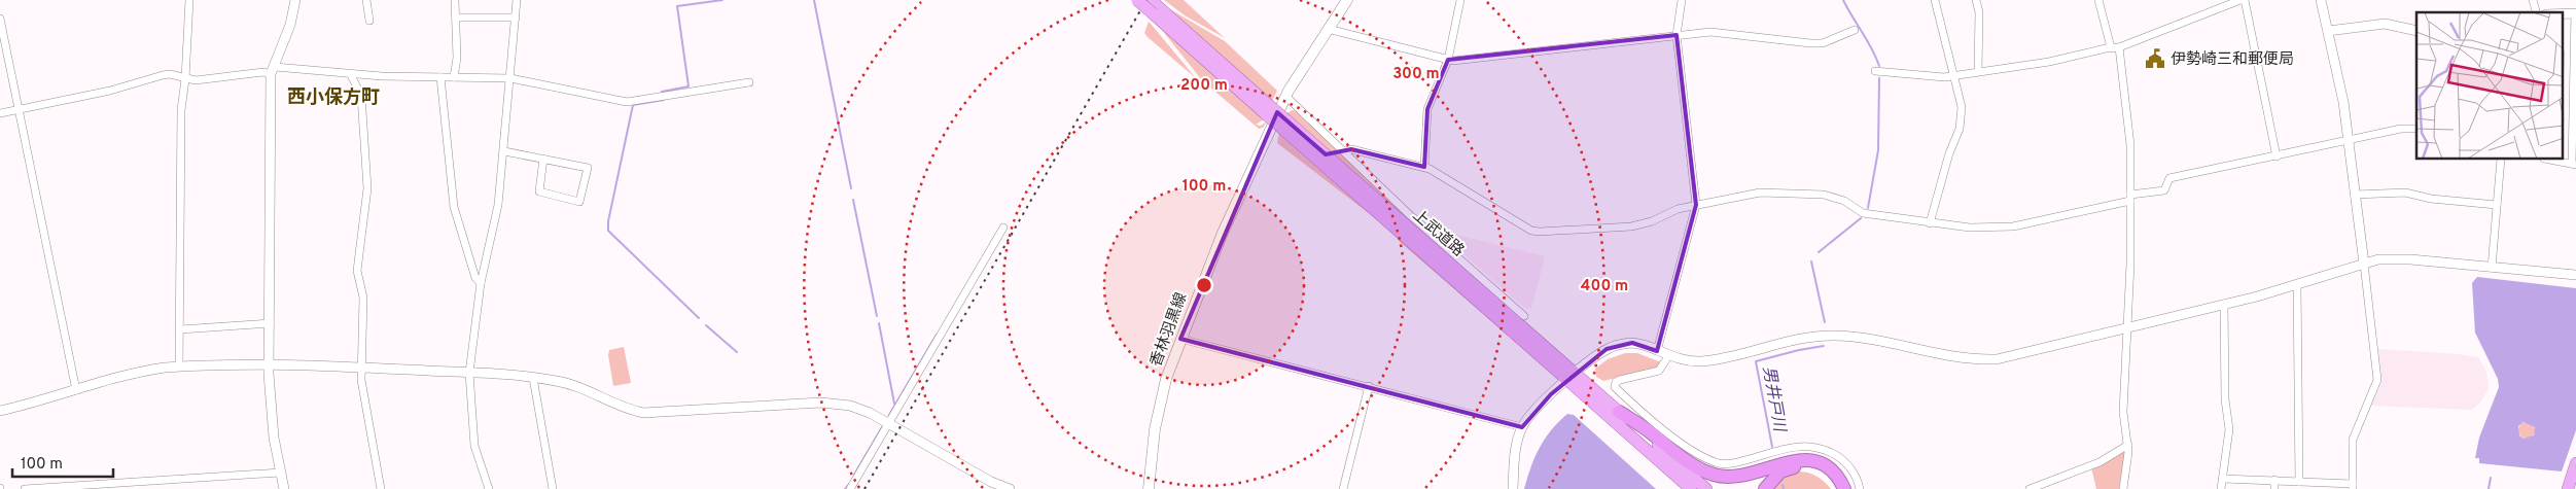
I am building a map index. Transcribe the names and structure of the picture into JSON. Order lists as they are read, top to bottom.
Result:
{
  "streets": {
    "highway": ["上武道路"],
    "main road": ["香林羽黒線"]
  },
  "districts": ["西小保方町"],
  "water": ["男井戸川"],
  "places": {
    "public building": ["伊勢崎三和郵便局"]
  },
  "scale_bar": "100 m",
  "rings": [
    "300 m",
    "200 m",
    "100 m",
    "400 m"
  ]
}
